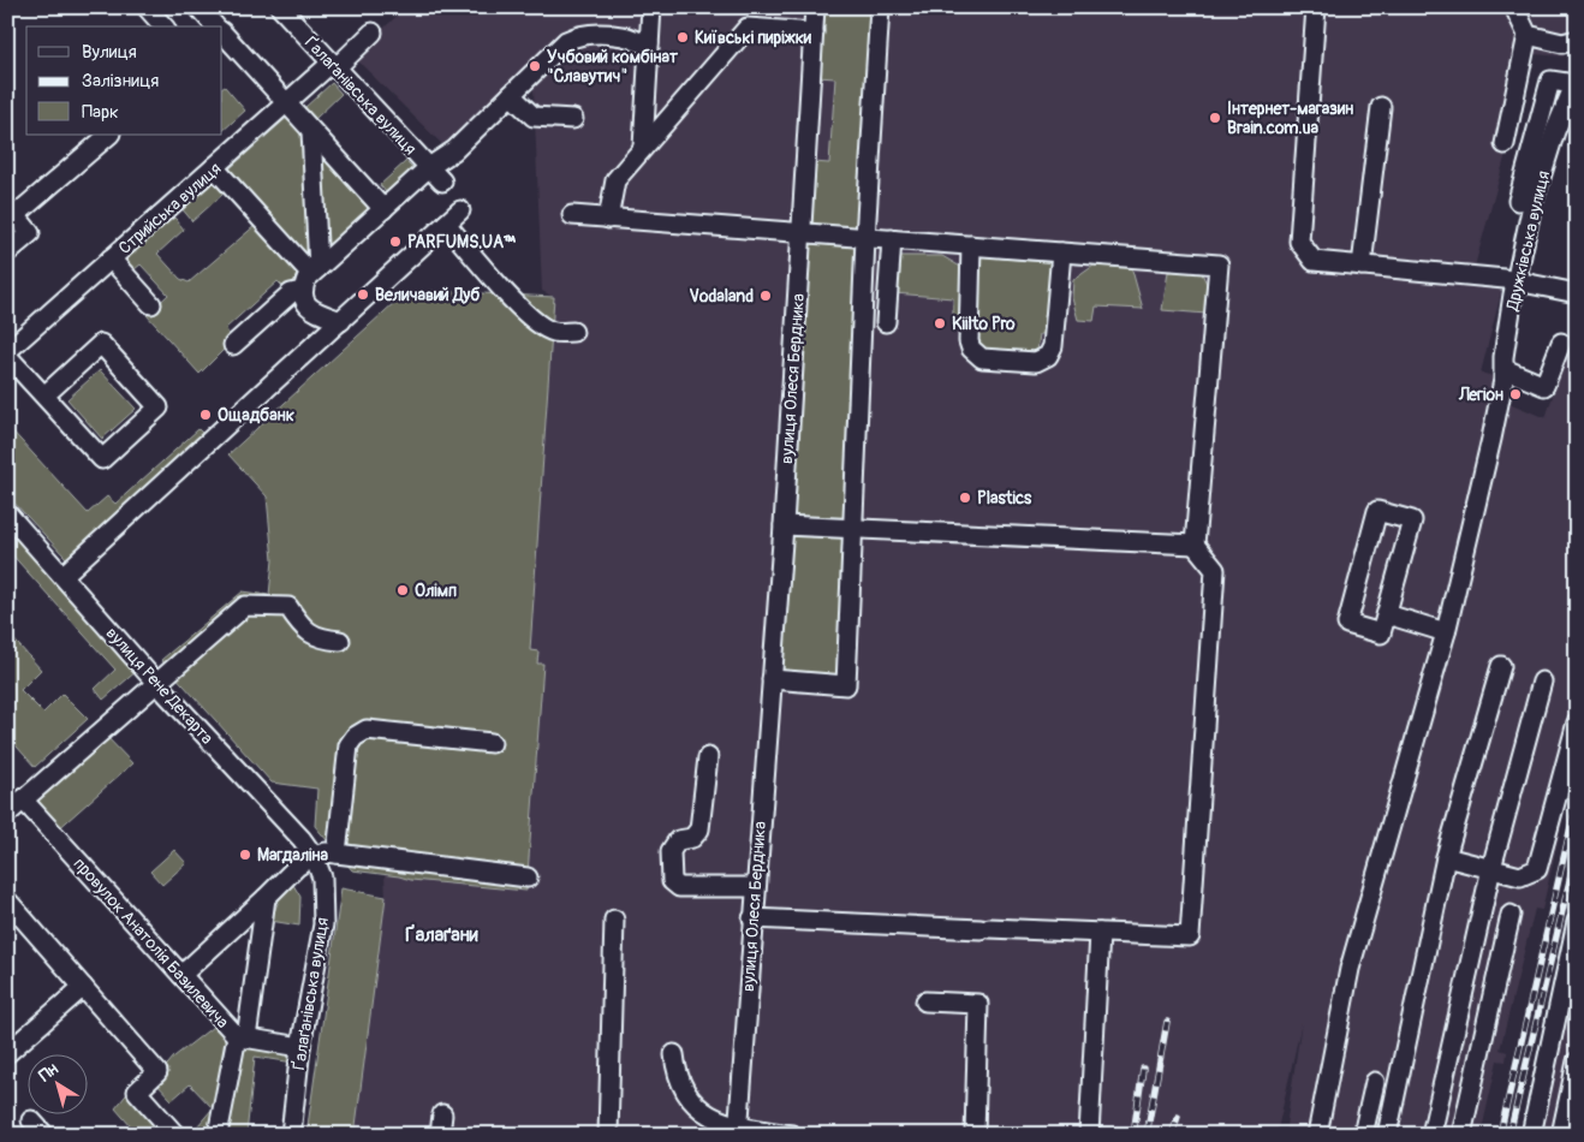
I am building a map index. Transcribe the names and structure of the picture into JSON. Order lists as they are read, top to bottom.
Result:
{
  "streets": {
    "street": [
      "Ґалаґанівська вулиця",
      "Стрийська вулиця",
      "Дружківська вулиця",
      "вулиця Олеся Бердника",
      "вулиця Рене Декарта",
      "провулок Анатолія Базилевича"
    ]
  },
  "crossings": [
    ["Ґалаґанівська вулиця", "Стрийська вулиця"],
    ["Ґалаґанівська вулиця", "вулиця Рене Декарта"],
    ["Ґалаґанівська вулиця", "провулок Анатолія Базилевича"]
  ],
  "districts": ["Ґалаґани"],
  "places": [
    "Київські пиріжки",
    "Учбовий комбінат \"Славутич\"",
    "Інтернет-магазин Brain.com.ua",
    "PARFUMS.UA™",
    "Величавий Дуб",
    "Vodaland",
    "Kiilto Pro",
    "Легіон",
    "Ощадбанк",
    "Plastics",
    "Олімп",
    "Магдаліна"
  ],
  "legend": ["Вулиця", "Залізниця", "Парк"],
  "north": "top left"
}
